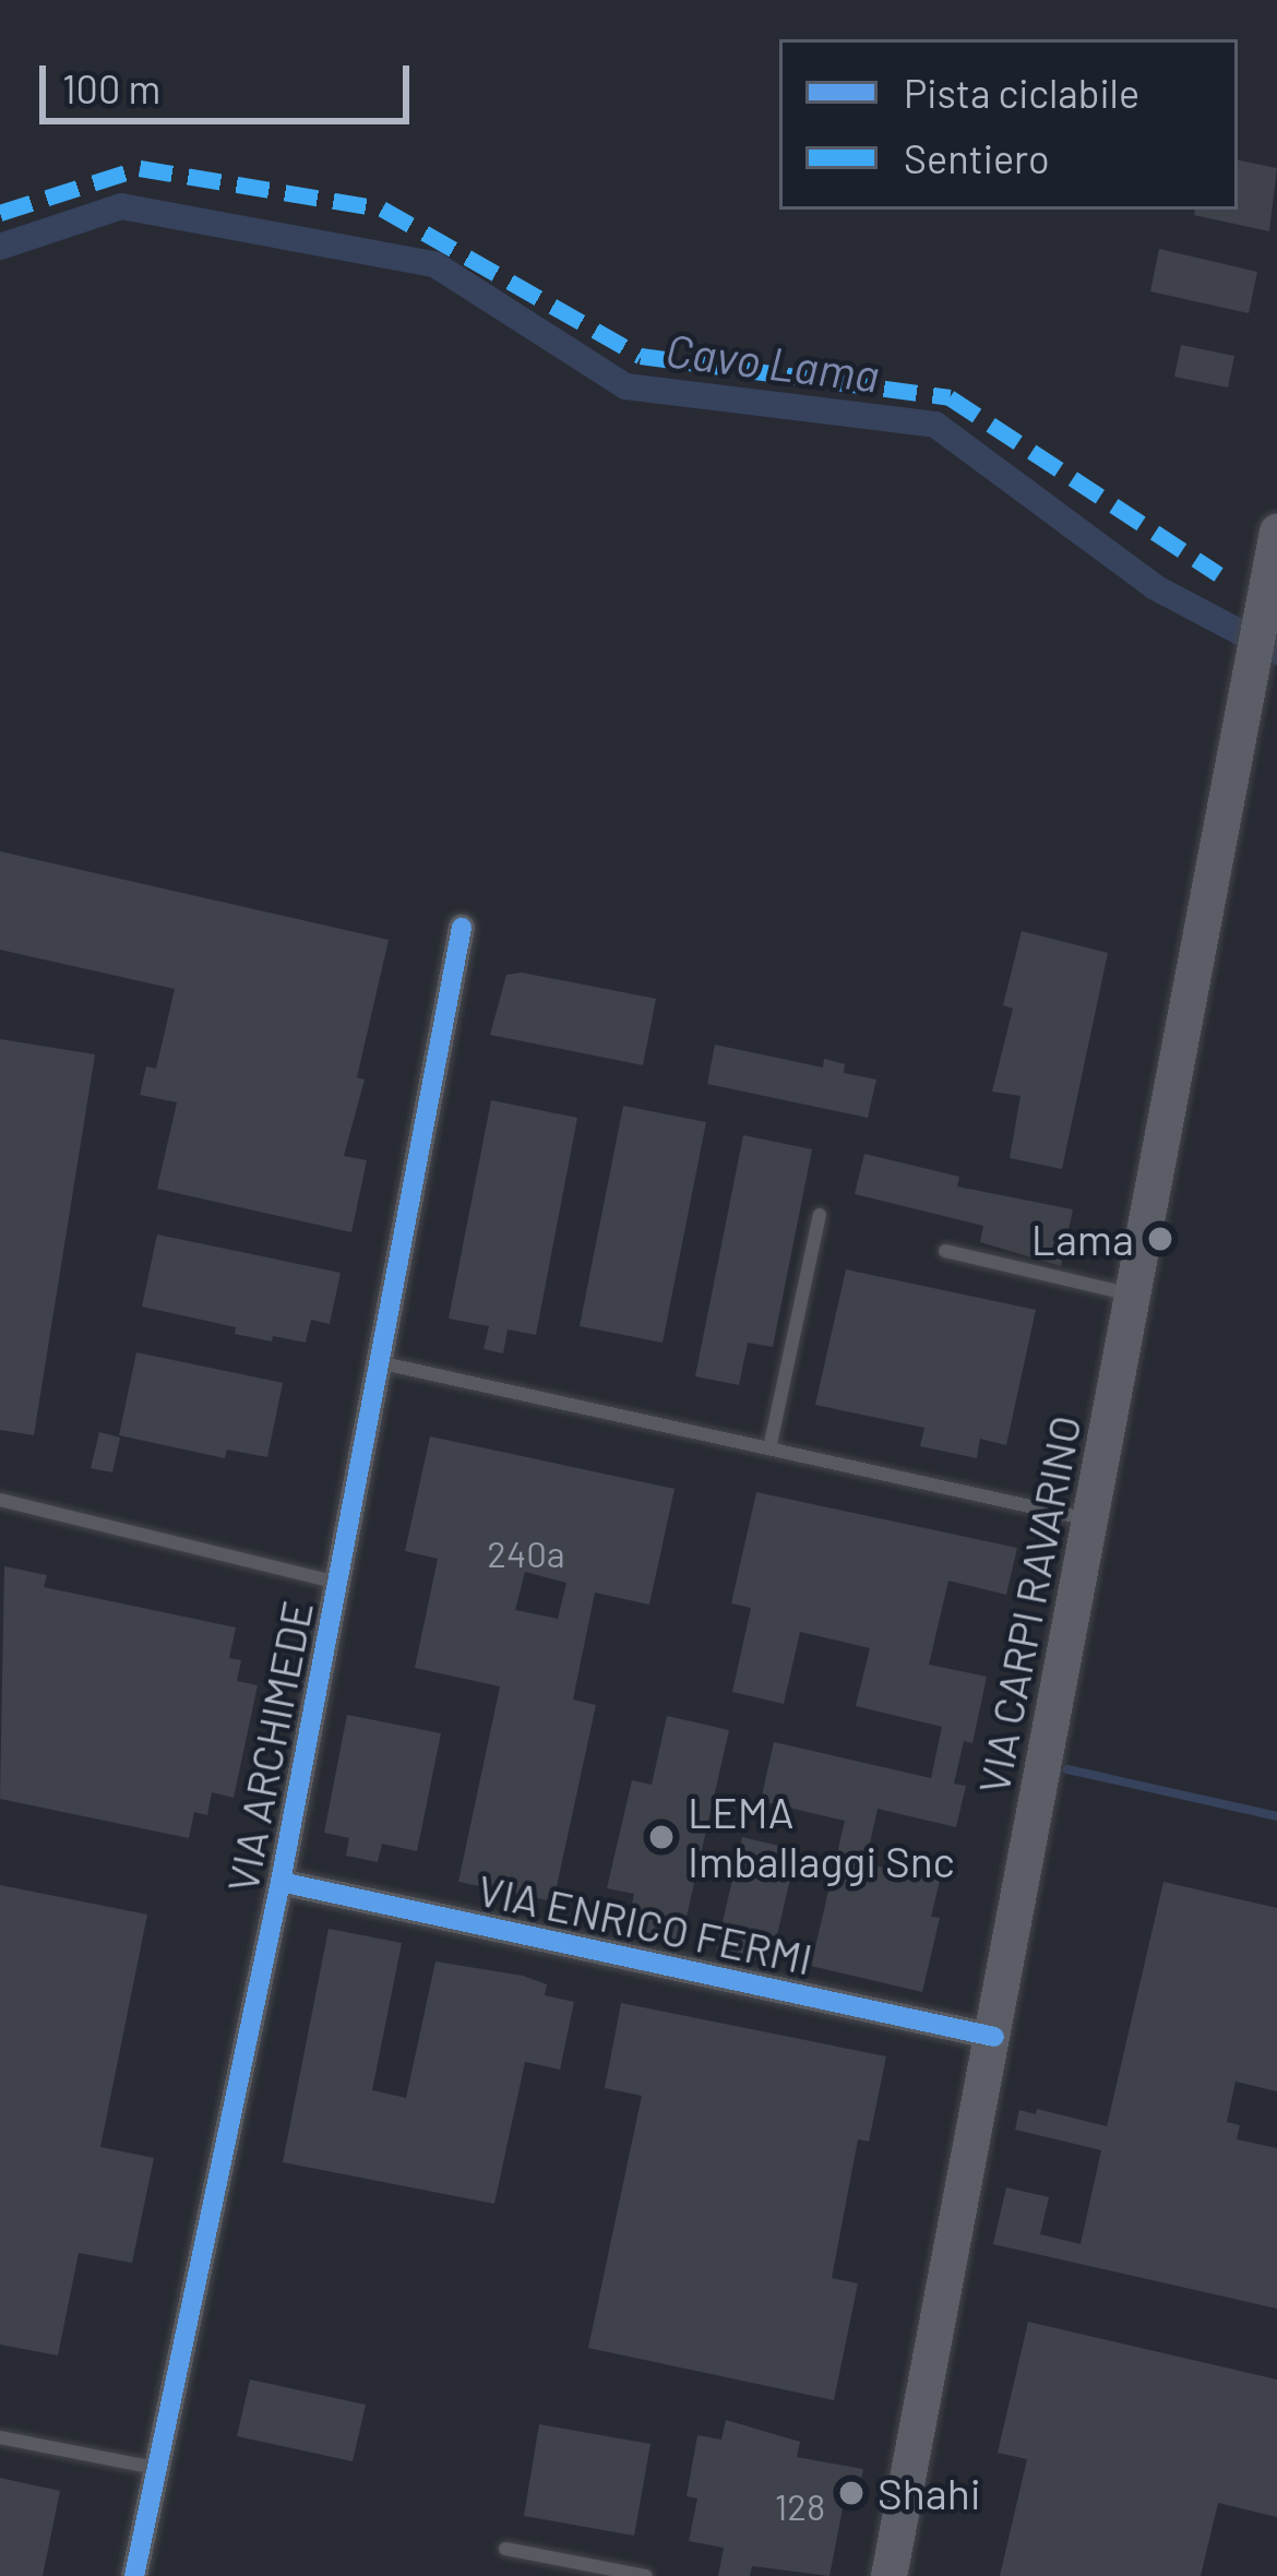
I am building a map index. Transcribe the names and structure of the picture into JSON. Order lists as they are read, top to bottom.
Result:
{
  "streets": {
    "main road": ["VIA CARPI RAVARINO"],
    "street": ["VIA ARCHIMEDE", "VIA ENRICO FERMI"]
  },
  "crossings": [
    ["VIA CARPI RAVARINO", "VIA ENRICO FERMI"],
    ["VIA ARCHIMEDE", "VIA ENRICO FERMI"]
  ],
  "water": ["Cavo Lama"],
  "places": ["Lama", "LEMA Imballaggi Snc", "Shahi"],
  "house_numbers": ["240a", "128"],
  "legend": ["Pista ciclabile", "Sentiero"],
  "scale_bar": "100 m"
}
